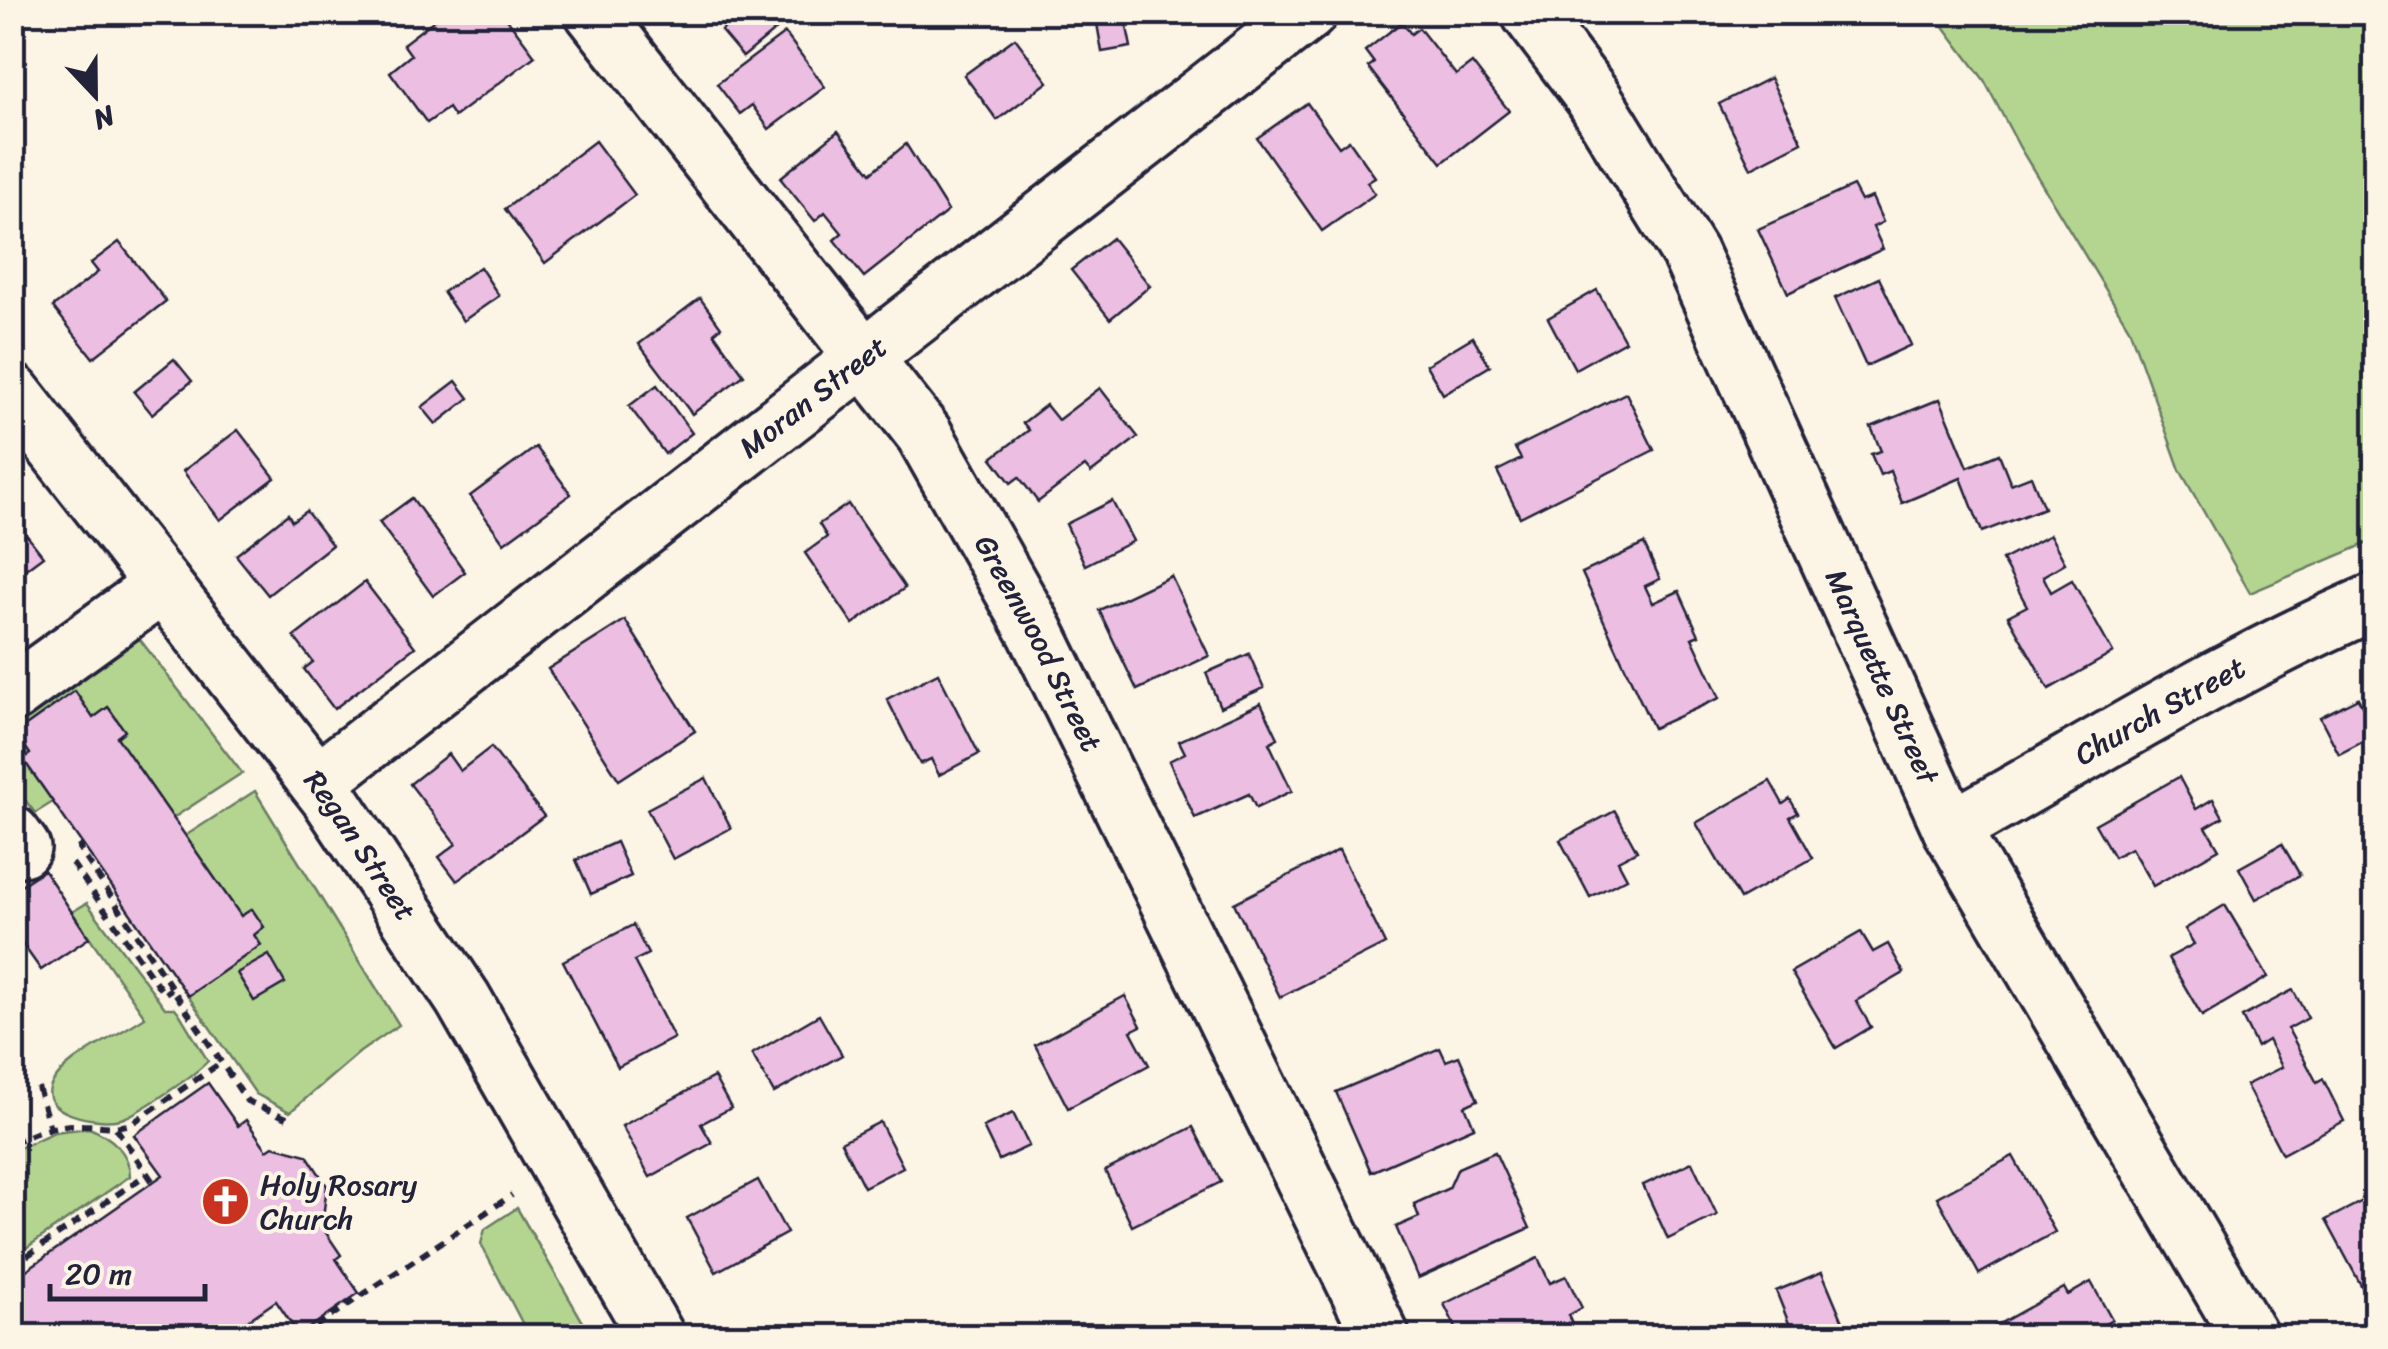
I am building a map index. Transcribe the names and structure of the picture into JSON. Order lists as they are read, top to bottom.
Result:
{
  "streets": {
    "street": [
      "Moran Street",
      "Greenwood Street",
      "Marquette Street",
      "Church Street",
      "Regan Street"
    ]
  },
  "crossings": [
    ["Moran Street", "Greenwood Street"],
    ["Moran Street", "Regan Street"],
    ["Marquette Street", "Church Street"]
  ],
  "places": {
    "church": ["Holy Rosary Church"]
  },
  "scale_bar": "20 m",
  "north": "bottom"
}
